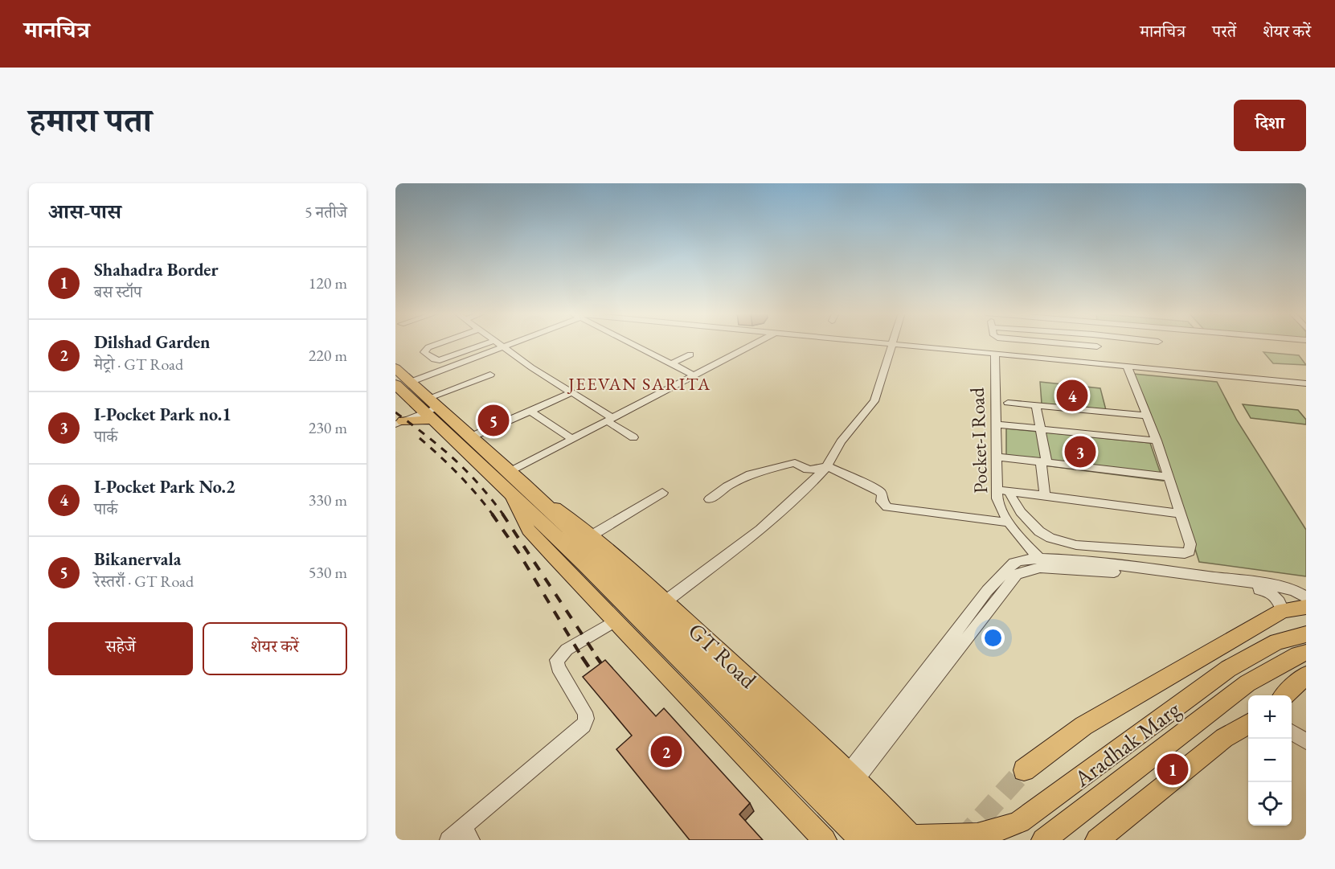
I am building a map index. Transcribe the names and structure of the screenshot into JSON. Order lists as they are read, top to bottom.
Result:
{
  "streets": {
    "highway": ["GT Road"],
    "main road": ["Aradhak Marg"],
    "street": ["Pocket-I Road"]
  },
  "crossings": [
    ["GT Road", "Aradhak Marg"]
  ],
  "districts": ["JEEVAN SARITA"],
  "page": {
    "header": "मानचित्र",
    "nav": ["मानचित्र", "परतें", "शेयर करें"],
    "title": "हमारा पता",
    "buttons": [
      "दिशा",
      ["सहेजें", "शेयर करें"]
    ],
    "heading": ["आस-पास", "5 नतीजे"],
    "list": [
      {
        "mark": "1",
        "name": "Shahadra Border",
        "note": "बस स्टॉप",
        "value": "120 m"
      },
      {
        "mark": "2",
        "name": "Dilshad Garden",
        "note": "मेट्रो · GT Road",
        "value": "220 m"
      },
      {
        "mark": "3",
        "name": "I-Pocket Park no.1",
        "note": "पार्क",
        "value": "230 m"
      },
      {
        "mark": "4",
        "name": "I-Pocket Park No.2",
        "note": "पार्क",
        "value": "330 m"
      },
      {
        "mark": "5",
        "name": "Bikanervala",
        "note": "रेस्तराँ · GT Road",
        "value": "530 m"
      }
    ],
    "pins": [
      "4",
      "5",
      "3",
      "2",
      "1"
    ],
    "map_buttons": ["+", "−"]
  }
}
